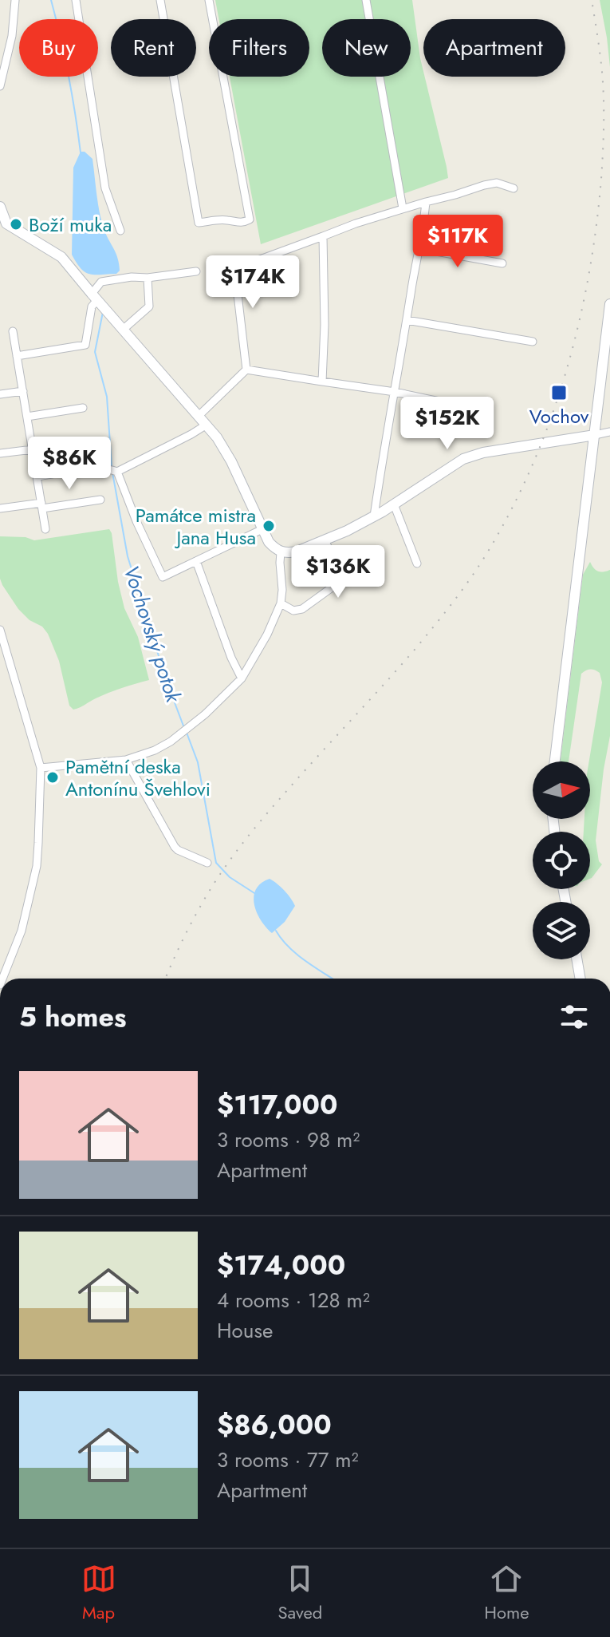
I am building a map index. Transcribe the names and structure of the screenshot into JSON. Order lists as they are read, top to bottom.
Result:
{
  "water": ["Vochovský potok"],
  "places": {
    "other": ["Boží muka", "Památce mistra Jana Husa", "Pamětní deska Antonínu Švehlovi"],
    "transit": ["Vochov"]
  },
  "north": "right",
  "page": {
    "chip": [
      "Buy",
      "Rent",
      "Filters",
      "New",
      "Apartment"
    ],
    "price": [
      "$117K",
      "$174K",
      "$152K",
      "$86K",
      "$136K"
    ],
    "heading": "5 homes",
    "list": [
      {
        "name": "$117,000",
        "note": "3 rooms · 98 m² · Apartment"
      },
      {
        "name": "$174,000",
        "note": "4 rooms · 128 m² · House"
      },
      {
        "name": "$86,000",
        "note": "3 rooms · 77 m² · Apartment"
      }
    ],
    "tabs": ["Map", "Saved", "Home"]
  }
}
